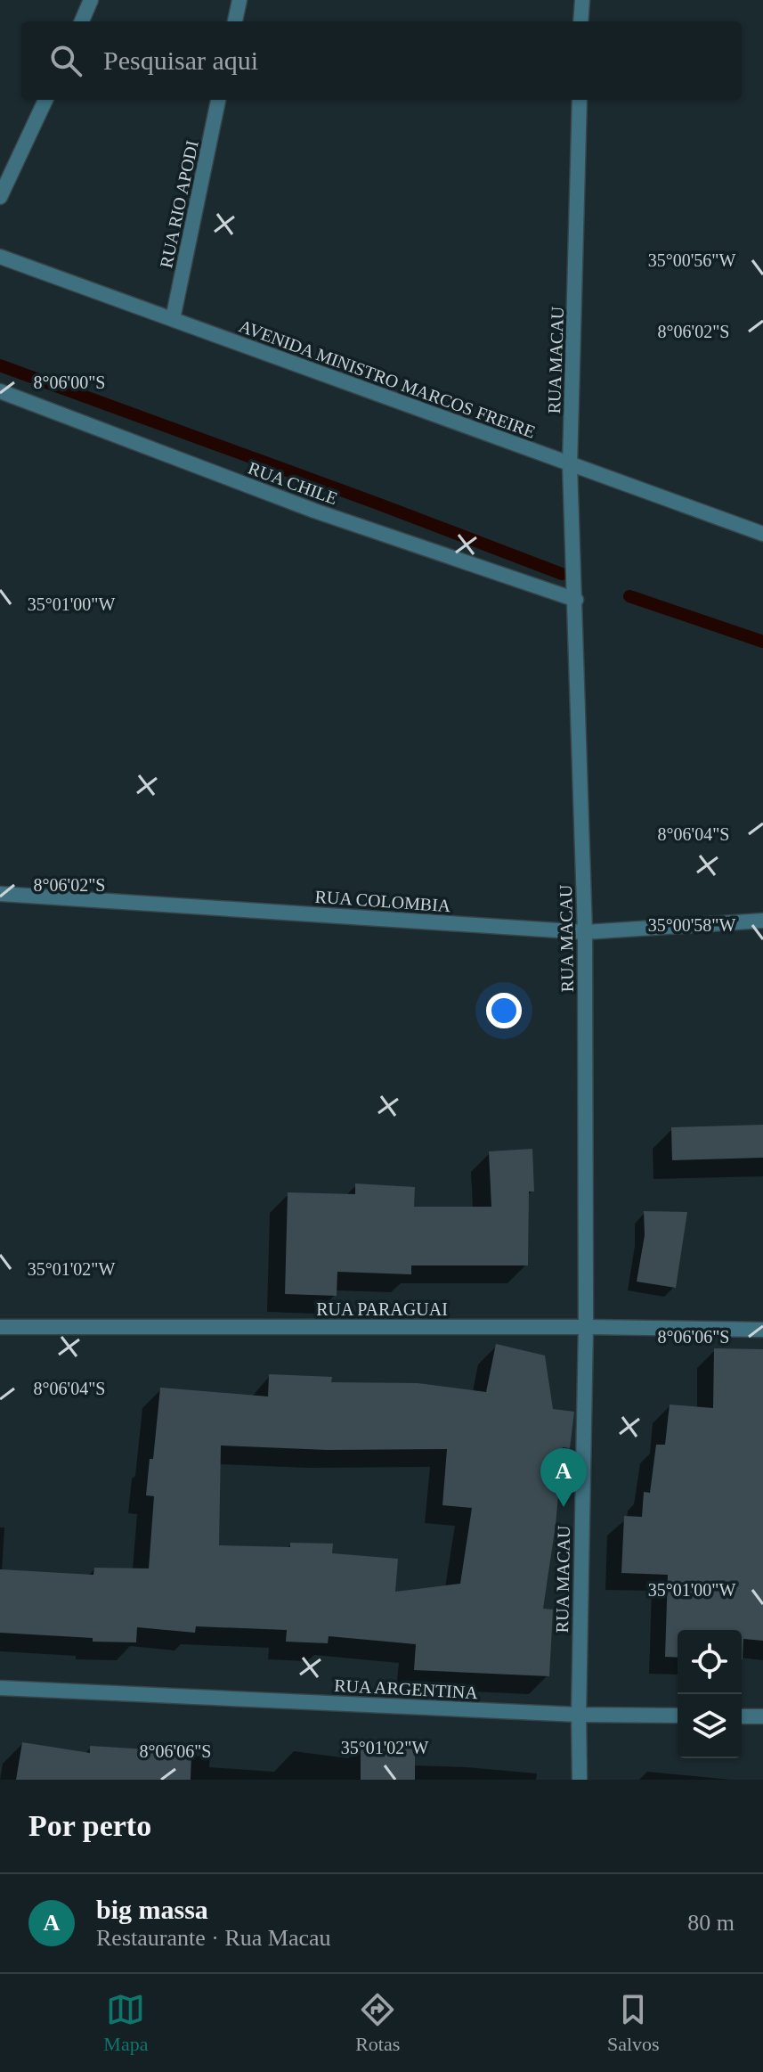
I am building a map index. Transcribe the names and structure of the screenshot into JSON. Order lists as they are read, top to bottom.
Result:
{
  "streets": {
    "street": [
      "RUA RIO APODI",
      "RUA MACAU",
      "AVENIDA MINISTRO MARCOS FREIRE",
      "RUA CHILE",
      "RUA COLOMBIA",
      "RUA PARAGUAI",
      "RUA ARGENTINA"
    ]
  },
  "crossings": [
    ["RUA RIO APODI", "AVENIDA MINISTRO MARCOS FREIRE"],
    ["RUA MACAU", "AVENIDA MINISTRO MARCOS FREIRE"],
    ["RUA MACAU", "RUA CHILE"],
    ["RUA MACAU", "RUA COLOMBIA"],
    ["RUA MACAU", "RUA PARAGUAI"],
    ["RUA MACAU", "RUA ARGENTINA"]
  ],
  "page": {
    "search": "Pesquisar aqui",
    "pins": "A",
    "heading": "Por perto",
    "list": [
      {
        "mark": "A",
        "name": "big massa",
        "note": "Restaurante · Rua Macau",
        "value": "80 m"
      }
    ],
    "nav": ["Mapa", "Rotas", "Salvos"]
  },
  "coordinates": [
    "35°00'56\"W",
    "8°06'02\"S",
    "8°06'00\"S",
    "35°01'00\"W",
    "8°06'04\"S",
    "35°00'58\"W",
    "35°01'02\"W",
    "8°06'06\"S"
  ]
}
